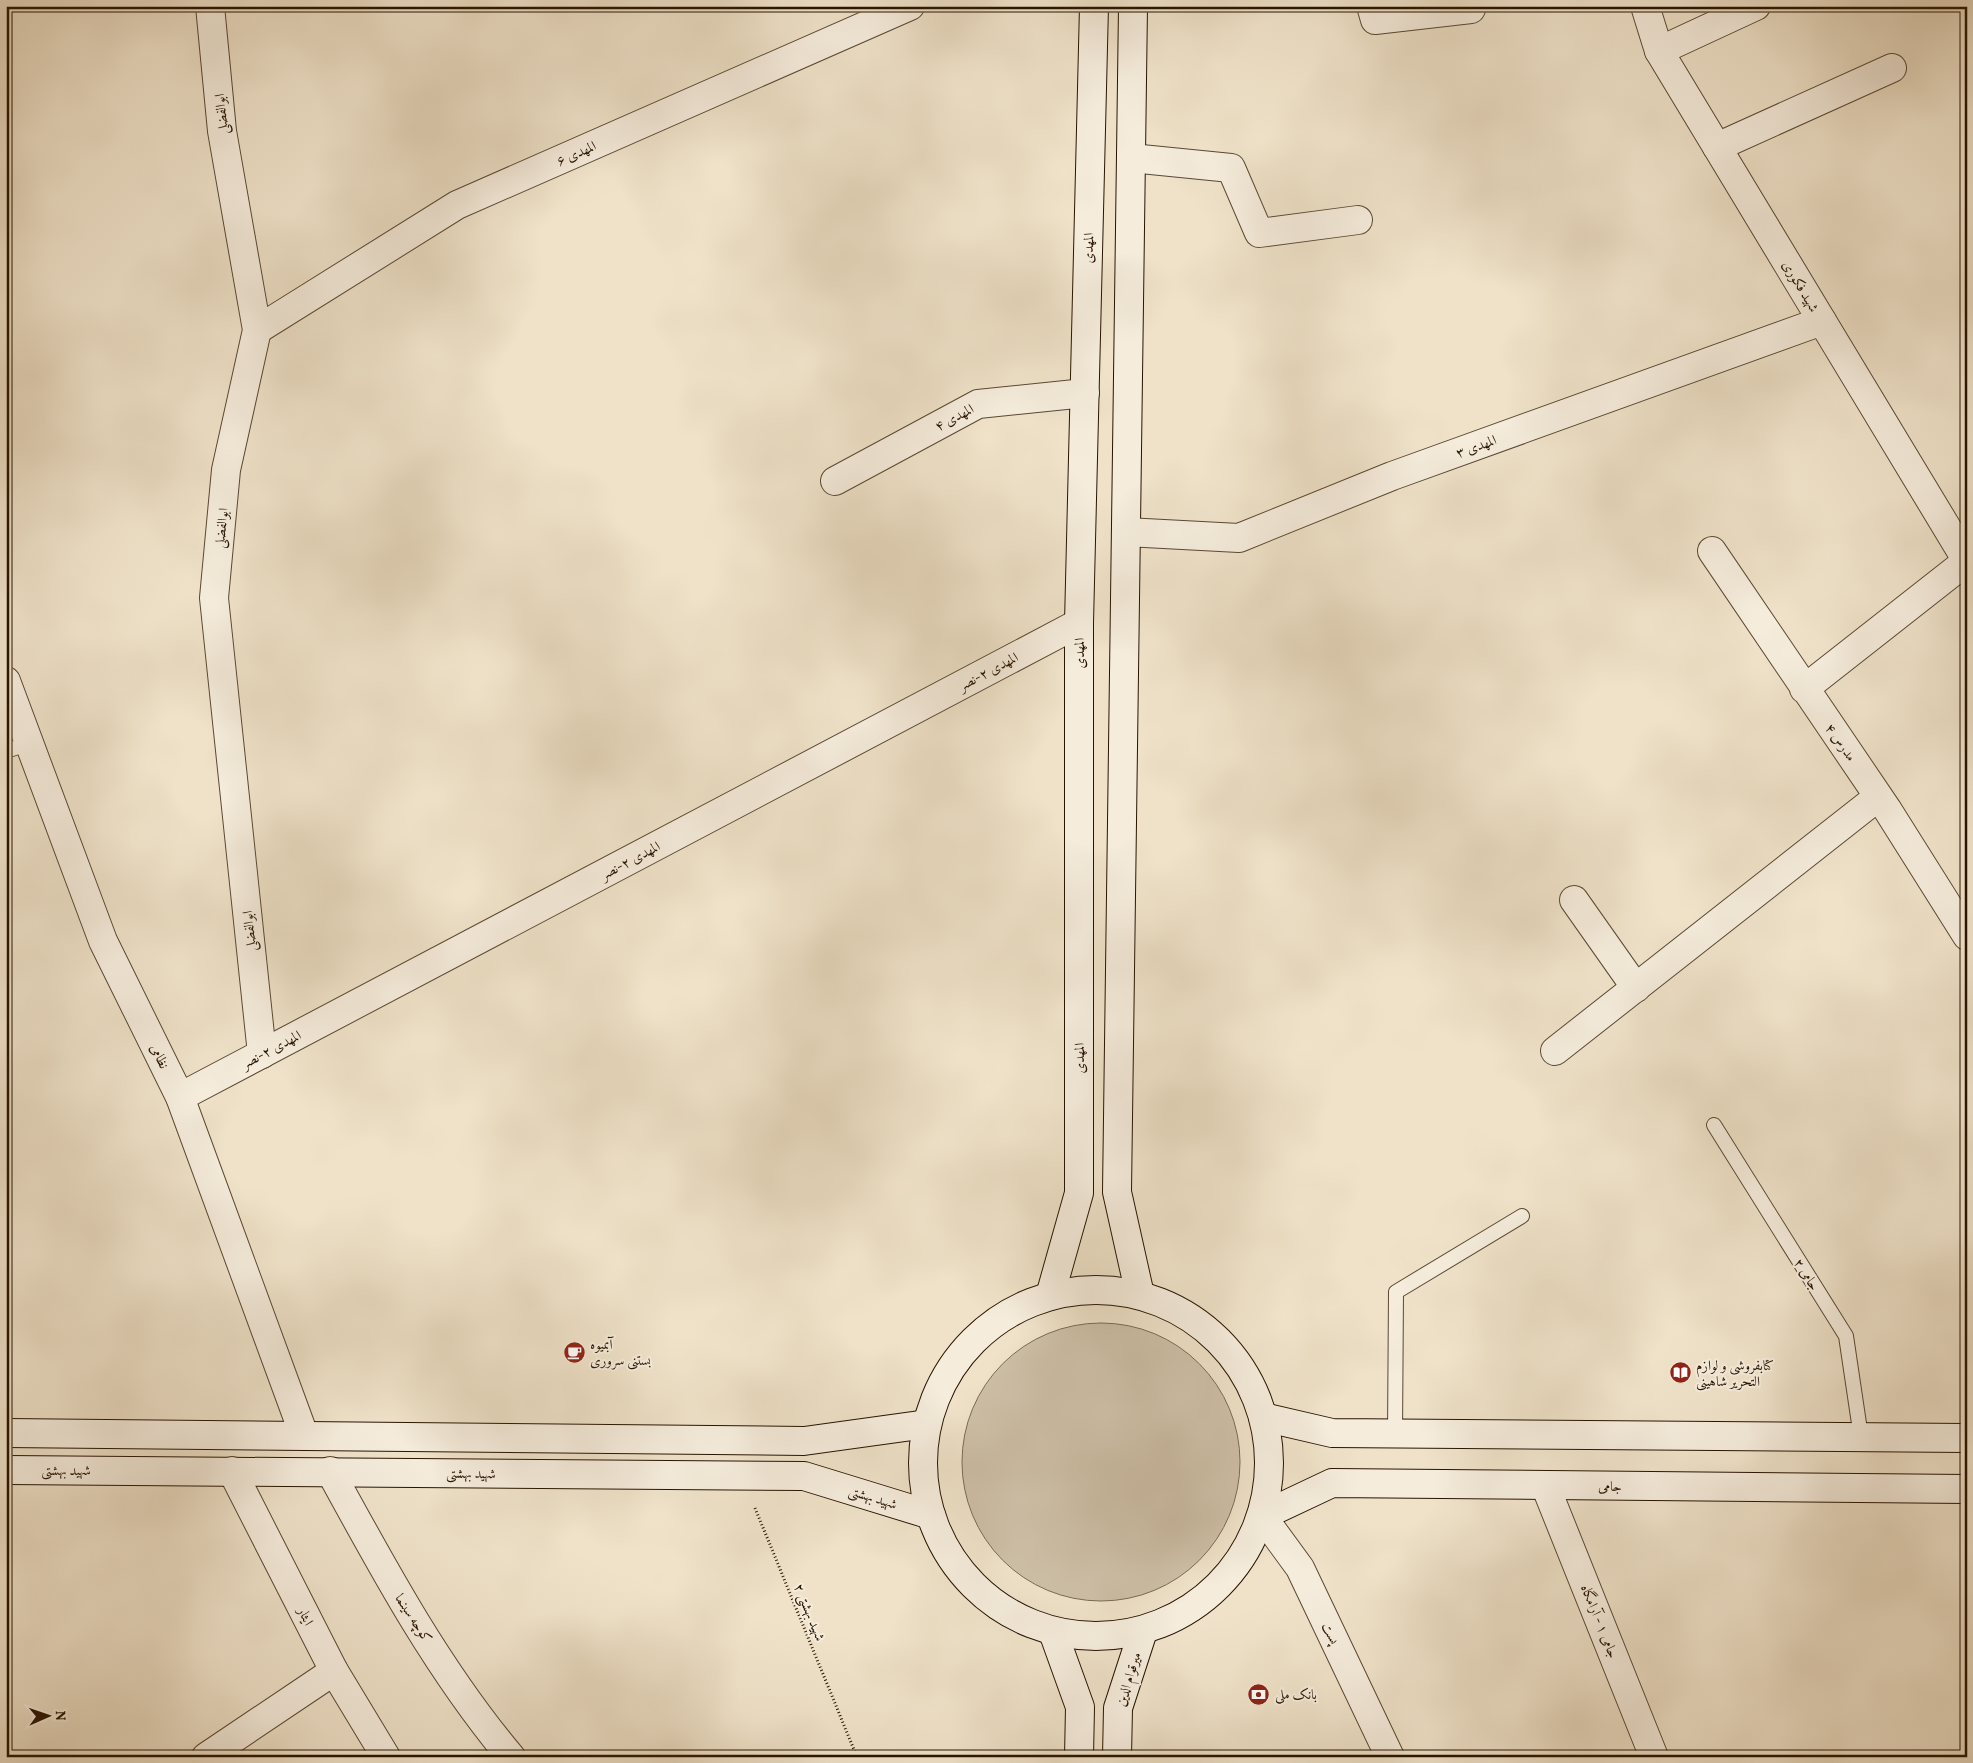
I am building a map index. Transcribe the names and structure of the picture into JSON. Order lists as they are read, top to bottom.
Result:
{
  "streets": {
    "street": [
      "ابوالفضلی",
      "المهدی ۶",
      "المهدی",
      "شهید فکوری",
      "المهدی ۴",
      "المهدی ۳",
      "المهدی ۲-نصر",
      "مدرس ۴",
      "نظامی",
      "شهید بهشتی",
      "جامی",
      "ایثار",
      "کوچه سینما",
      "جامی ۱ - آرامگاه",
      "پست",
      "میرقوام الدین"
    ],
    "lane": ["جامی ۲"],
    "path": ["شهید بهشتی ۲"]
  },
  "crossings": [
    ["ابوالفضلی", "المهدی ۶"],
    ["ابوالفضلی", "المهدی ۲-نصر"],
    ["المهدی", "المهدی ۴"],
    ["المهدی", "المهدی ۲-نصر"],
    ["شهید فکوری", "المهدی ۳"],
    ["المهدی ۲-نصر", "نظامی"],
    ["شهید بهشتی", "شهید بهشتی ۲"],
    ["شهید بهشتی", "ایثار"],
    ["شهید بهشتی", "کوچه سینما"],
    ["جامی", "جامی ۱ - آرامگاه"],
    ["جامی", "پست"]
  ],
  "places": {
    "cafe": ["آبمیوه بستنی سروری"],
    "library": ["کتابفروشی و لوازم التحریر شاهینی"],
    "bank": ["بانک ملی"]
  },
  "north": "right"
}
